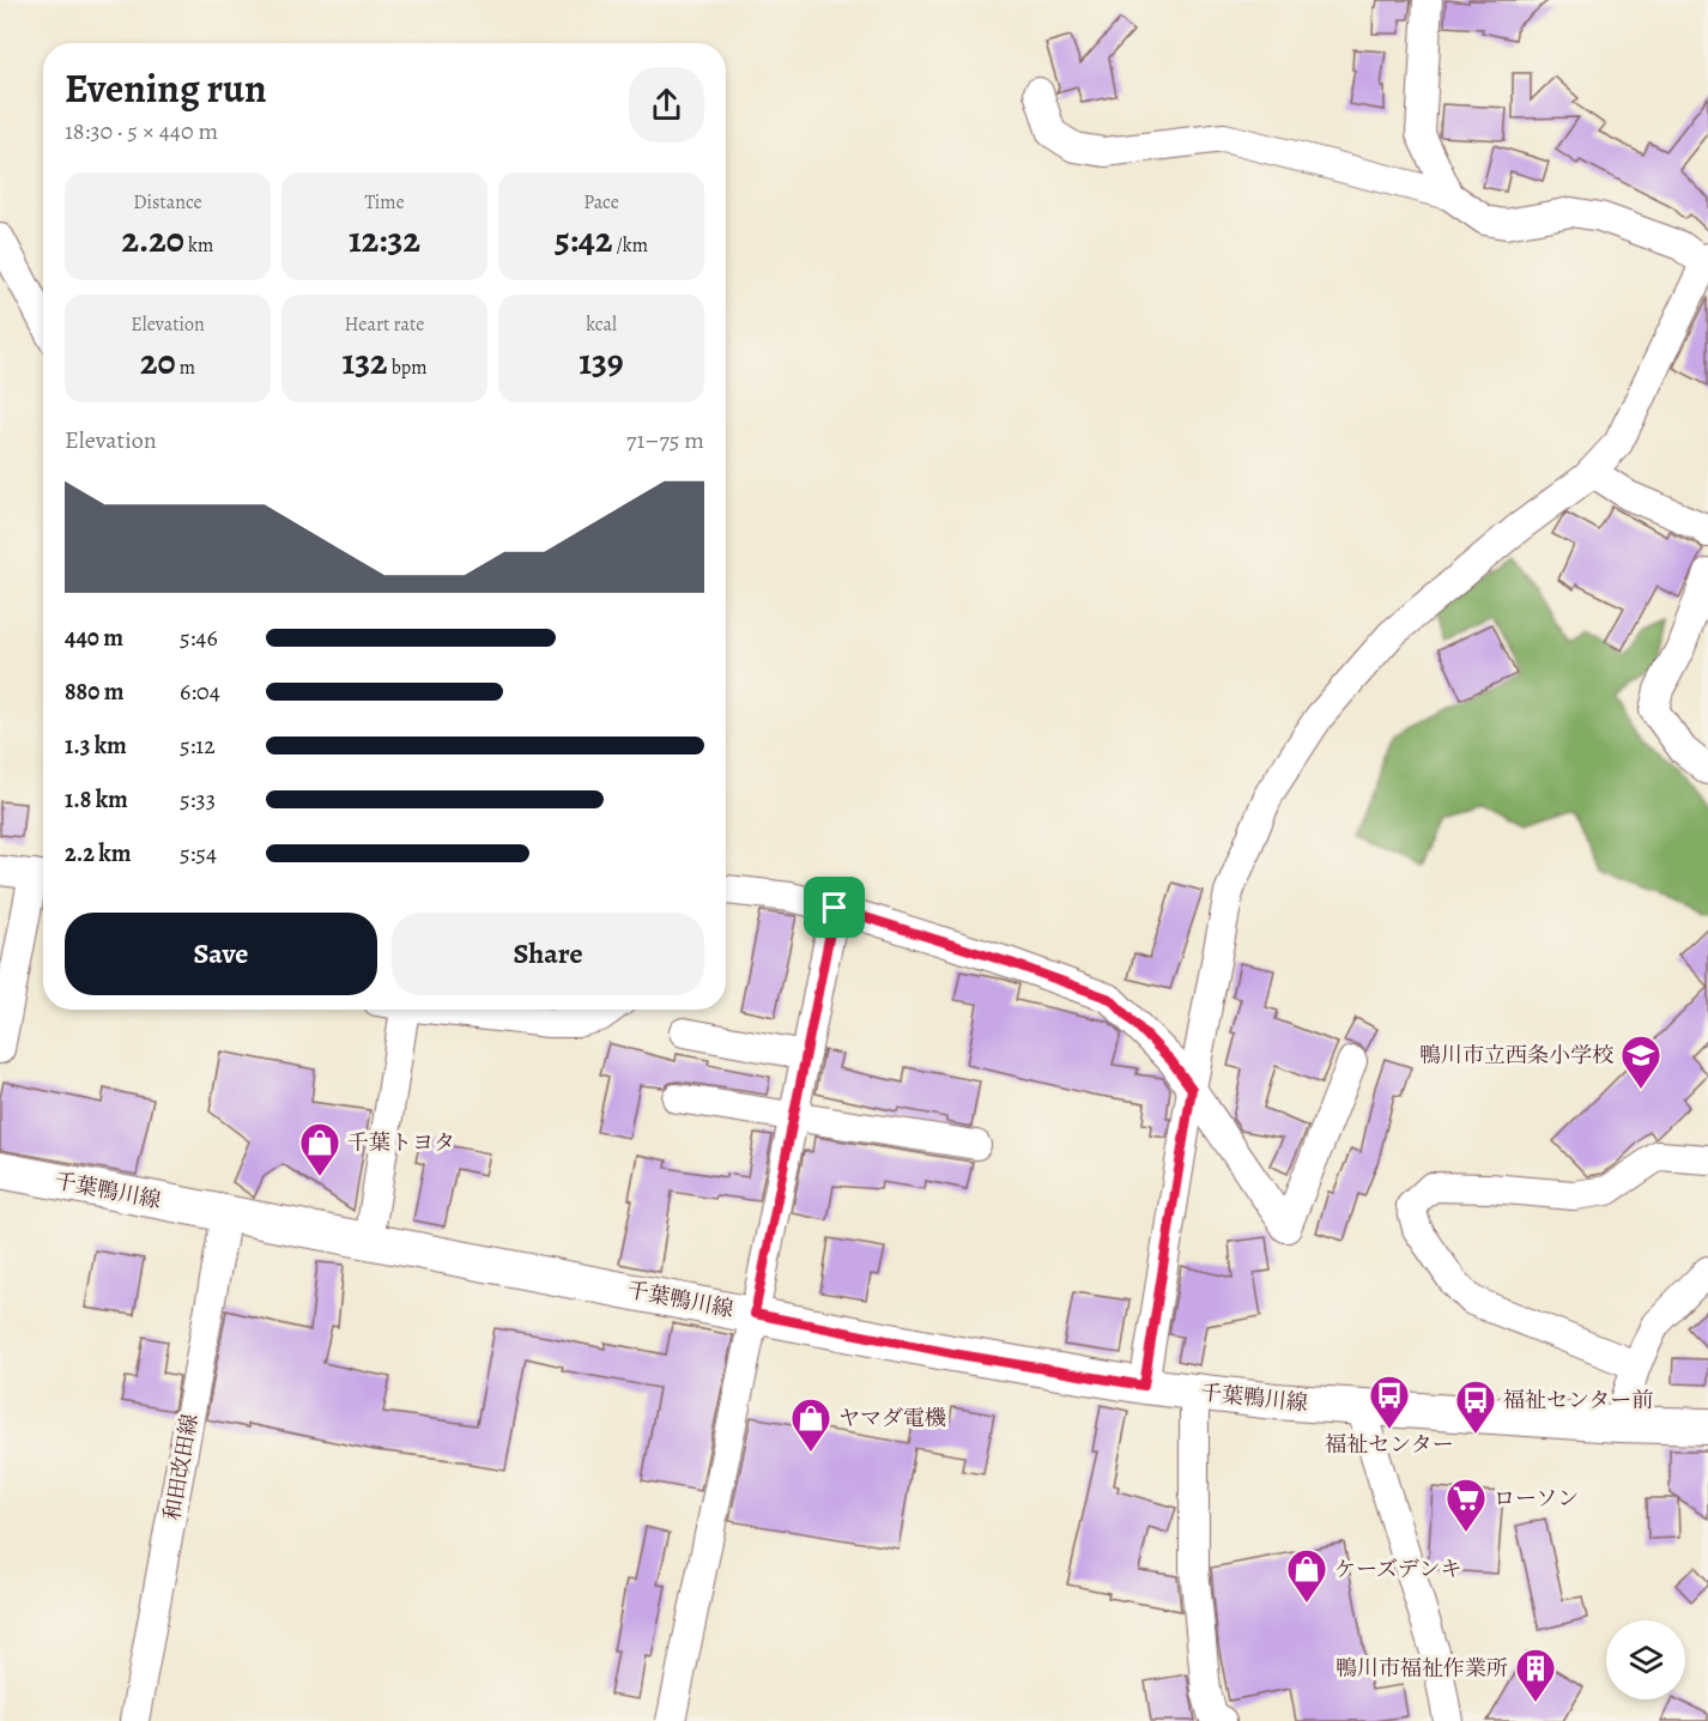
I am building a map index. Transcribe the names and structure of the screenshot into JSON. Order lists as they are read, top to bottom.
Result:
{
  "streets": {
    "main road": ["千葉鴨川線"],
    "street": ["和田改田線"]
  },
  "crossings": [
    ["千葉鴨川線", "和田改田線"]
  ],
  "places": {
    "school or university": ["鴨川市立西条小学校"],
    "shop": ["千葉トヨタ", "ヤマダ電機", "ケーズデンキ"],
    "bus stop": ["福祉センター", "福祉センター前"],
    "supermarket": ["ローソン"],
    "building": ["鴨川市福祉作業所"]
  },
  "page": {
    "heading": ["Evening run", "18:30 · 5 × 440 m"],
    "stats": [
      ["Distance", "2.20 km"],
      ["Time", "12:32"],
      ["Pace", "5:42 /km"],
      ["Elevation", "20 m"],
      ["Heart rate", "132 bpm"],
      ["kcal", "139"]
    ],
    "chart": ["Elevation", "71–75 m"],
    "list": [
      {
        "name": "440 m",
        "note": "5:46"
      },
      {
        "name": "880 m",
        "note": "6:04"
      },
      {
        "name": "1.3 km",
        "note": "5:12"
      },
      {
        "name": "1.8 km",
        "note": "5:33"
      },
      {
        "name": "2.2 km",
        "note": "5:54"
      }
    ],
    "buttons": ["Save", "Share"]
  }
}
